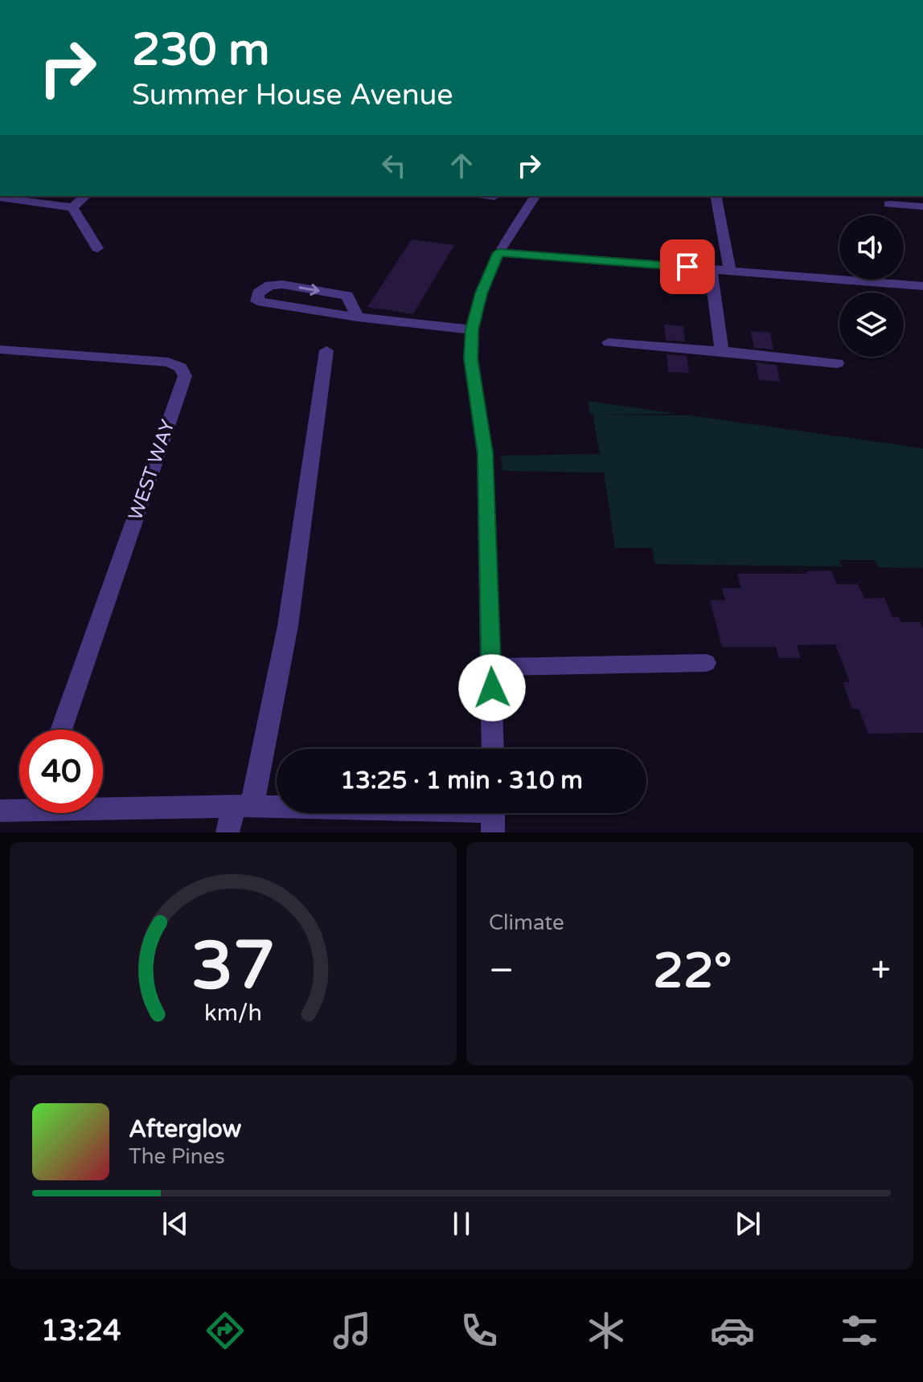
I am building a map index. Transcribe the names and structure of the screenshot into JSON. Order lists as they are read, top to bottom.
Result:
{
  "streets": {
    "street": ["WEST WAY"]
  },
  "page": {
    "turn": ["230 m", "Summer House Avenue"],
    "limit": "40",
    "trip": "13:25 · 1 min · 310 m",
    "tile": "Climate",
    "heat": ["−", "22°", "+"],
    "song": ["Afterglow", "The Pines"],
    "tabs": "13:24",
    "gauge": ["37", "km/h"]
  }
}
